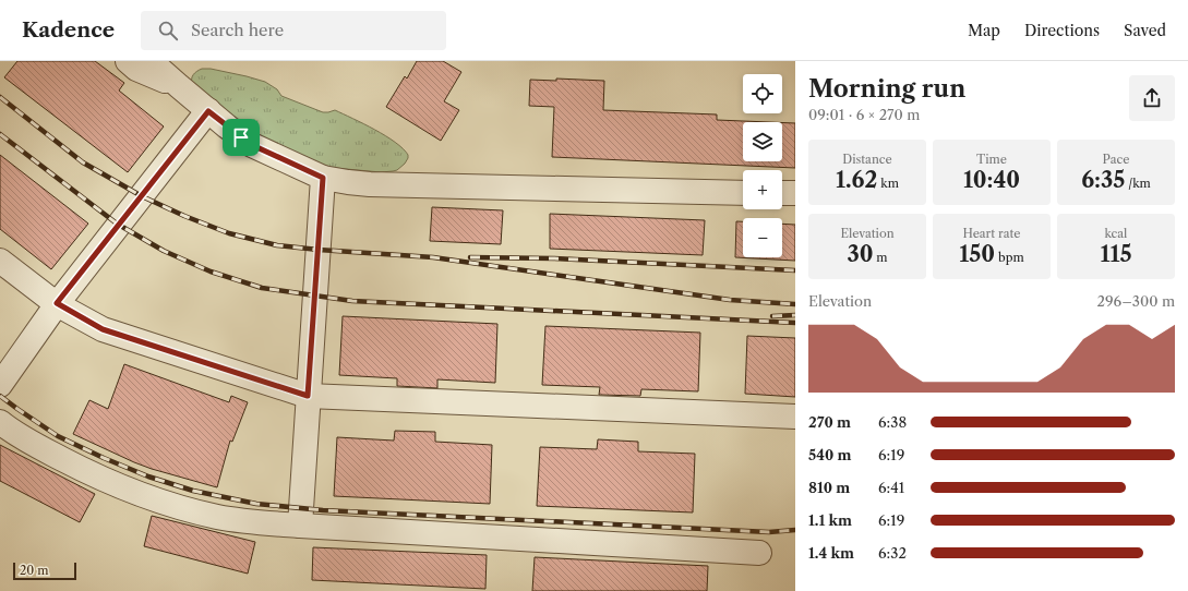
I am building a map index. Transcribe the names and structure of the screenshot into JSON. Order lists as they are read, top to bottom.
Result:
{
  "scale_bar": "20 m",
  "page": {
    "header": "Kadence",
    "search": "Search here",
    "nav": ["Map", "Directions", "Saved"],
    "heading": ["Morning run", "09:01 · 6 × 270 m"],
    "map_buttons": ["+", "−"],
    "stats": [
      ["Distance", "1.62 km"],
      ["Time", "10:40"],
      ["Pace", "6:35 /km"],
      ["Elevation", "30 m"],
      ["Heart rate", "150 bpm"],
      ["kcal", "115"]
    ],
    "chart": ["Elevation", "296–300 m"],
    "list": [
      {
        "name": "270 m",
        "note": "6:38"
      },
      {
        "name": "540 m",
        "note": "6:19"
      },
      {
        "name": "810 m",
        "note": "6:41"
      },
      {
        "name": "1.1 km",
        "note": "6:19"
      },
      {
        "name": "1.4 km",
        "note": "6:32"
      }
    ],
    "scale": "20 m"
  }
}
